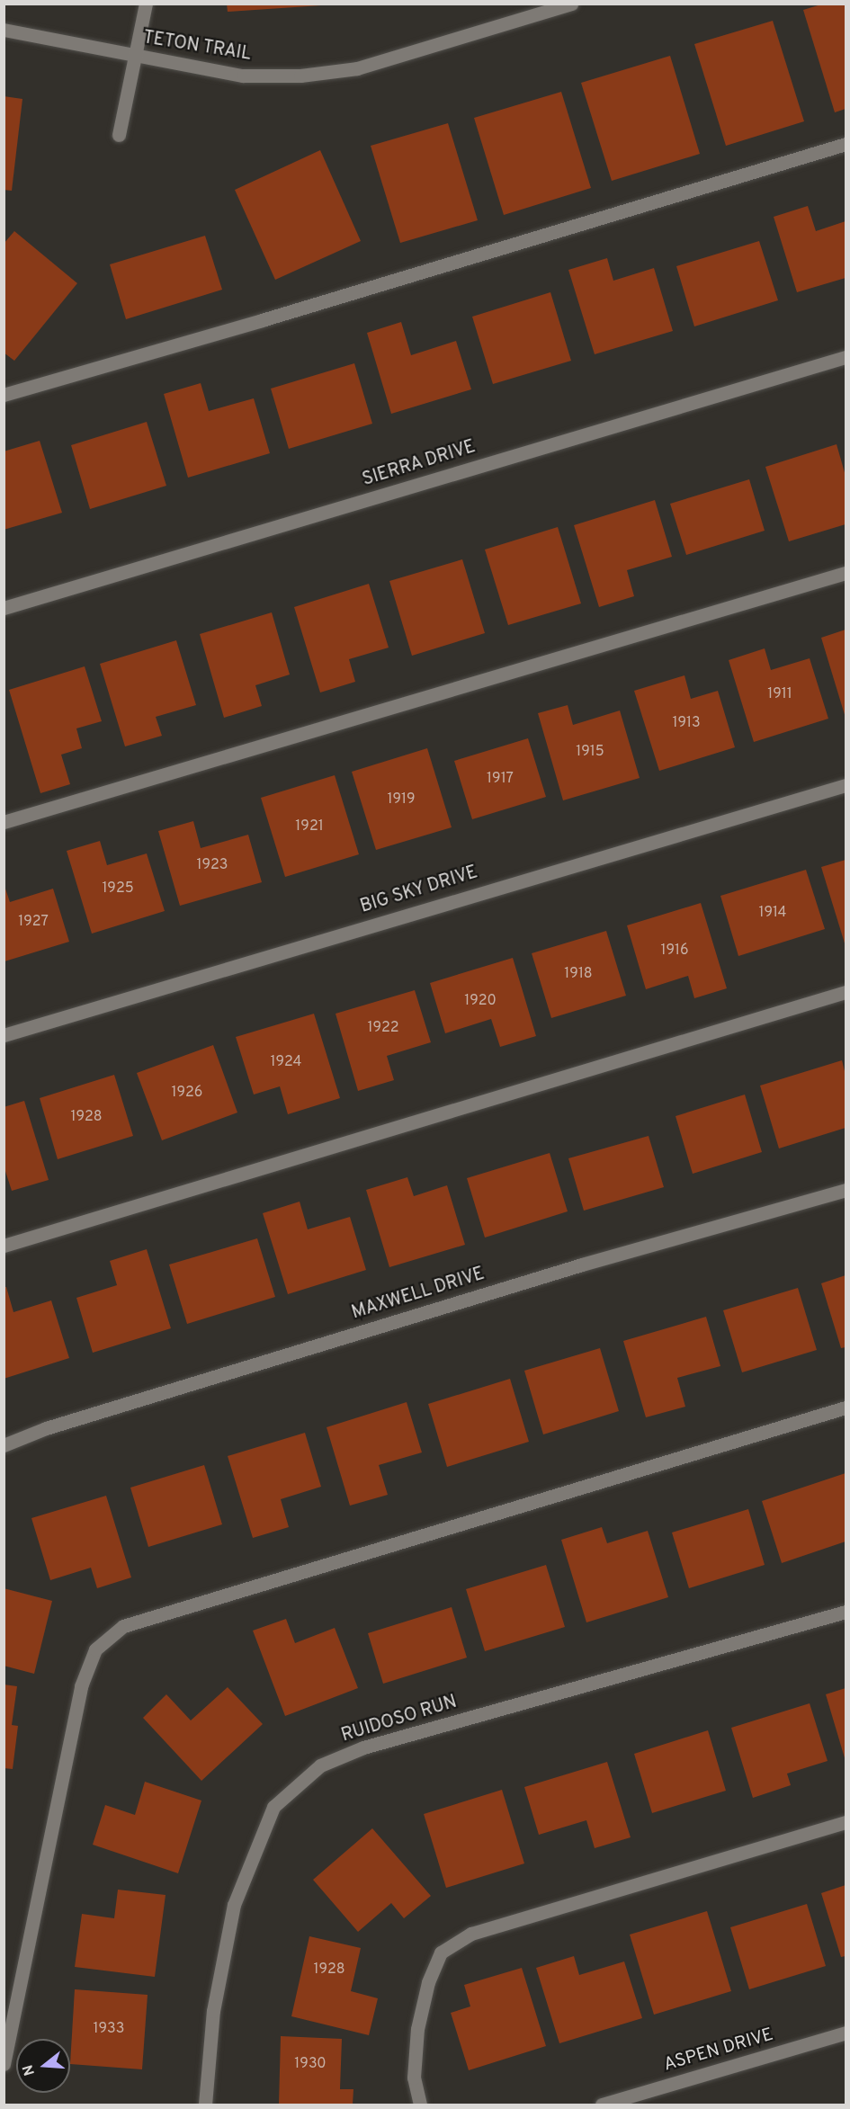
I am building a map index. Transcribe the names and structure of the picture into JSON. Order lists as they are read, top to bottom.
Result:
{
  "streets": {
    "street": [
      "TETON TRAIL",
      "SIERRA DRIVE",
      "BIG SKY DRIVE",
      "MAXWELL DRIVE",
      "RUIDOSO RUN",
      "ASPEN DRIVE"
    ]
  },
  "house_numbers": [
    "1911",
    "1913",
    "1915",
    "1917",
    "1919",
    "1921",
    "1923",
    "1925",
    "1914",
    "1927",
    "1916",
    "1918",
    "1920",
    "1922",
    "1924",
    "1926",
    "1928",
    "1928",
    "1933",
    "1930"
  ],
  "north": "left"
}
